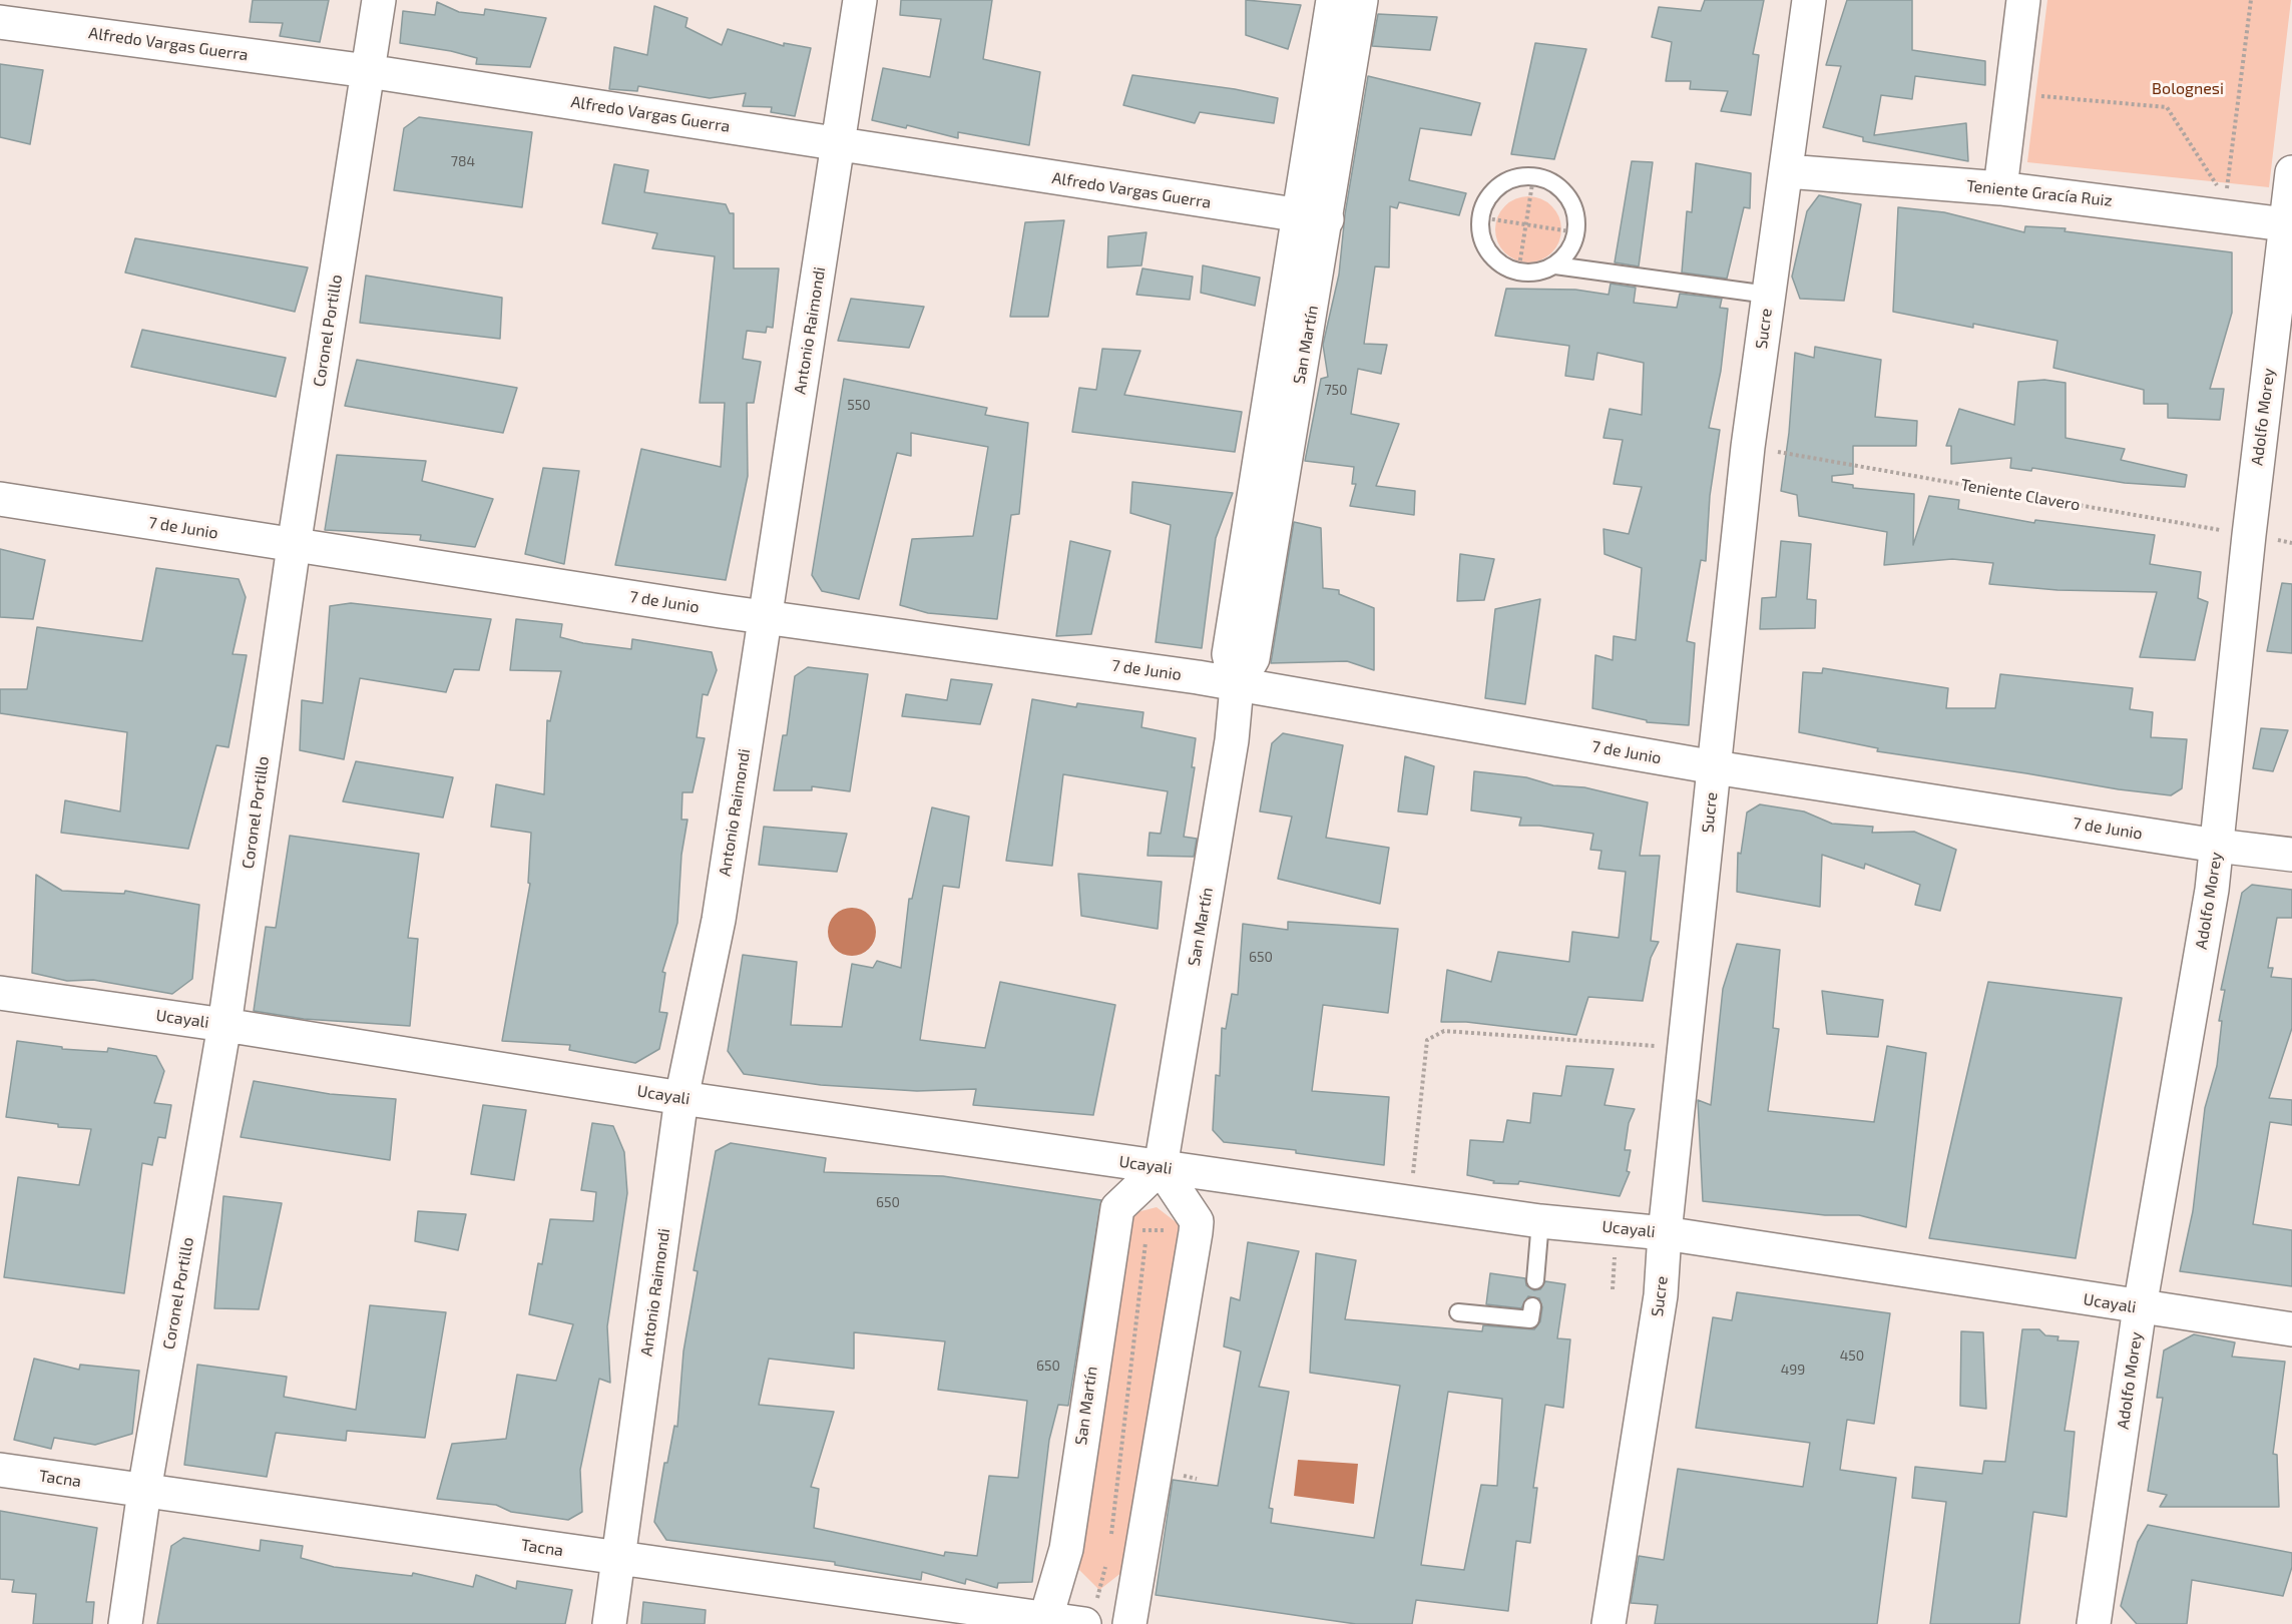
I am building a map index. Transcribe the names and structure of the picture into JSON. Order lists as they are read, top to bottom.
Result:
{
  "streets": {
    "street": [
      "Alfredo Vargas Guerra",
      "Teniente Gracía Ruiz",
      "Sucre",
      "Coronel Portillo",
      "Antonio Raimondi",
      "San Martín",
      "Adolfo Morey",
      "7 de Junio",
      "Ucayali",
      "Tacna"
    ],
    "path": ["Teniente Clavero"]
  },
  "crossings": [
    ["Alfredo Vargas Guerra", "Coronel Portillo"],
    ["Alfredo Vargas Guerra", "Antonio Raimondi"],
    ["Alfredo Vargas Guerra", "San Martín"],
    ["Teniente Gracía Ruiz", "Sucre"],
    ["Teniente Gracía Ruiz", "Adolfo Morey"],
    ["Sucre", "Teniente Clavero"],
    ["Sucre", "7 de Junio"],
    ["Sucre", "Ucayali"],
    ["Coronel Portillo", "7 de Junio"],
    ["Coronel Portillo", "Ucayali"],
    ["Coronel Portillo", "Tacna"],
    ["Antonio Raimondi", "7 de Junio"],
    ["Antonio Raimondi", "Ucayali"],
    ["Antonio Raimondi", "Tacna"],
    ["San Martín", "7 de Junio"],
    ["San Martín", "Ucayali"],
    ["San Martín", "Tacna"],
    ["Adolfo Morey", "Teniente Clavero"],
    ["Adolfo Morey", "7 de Junio"],
    ["Adolfo Morey", "Ucayali"]
  ],
  "parks": ["Bolognesi"],
  "house_numbers": [
    "784",
    "750",
    "550",
    "650",
    "650",
    "450",
    "650",
    "499"
  ]
}
